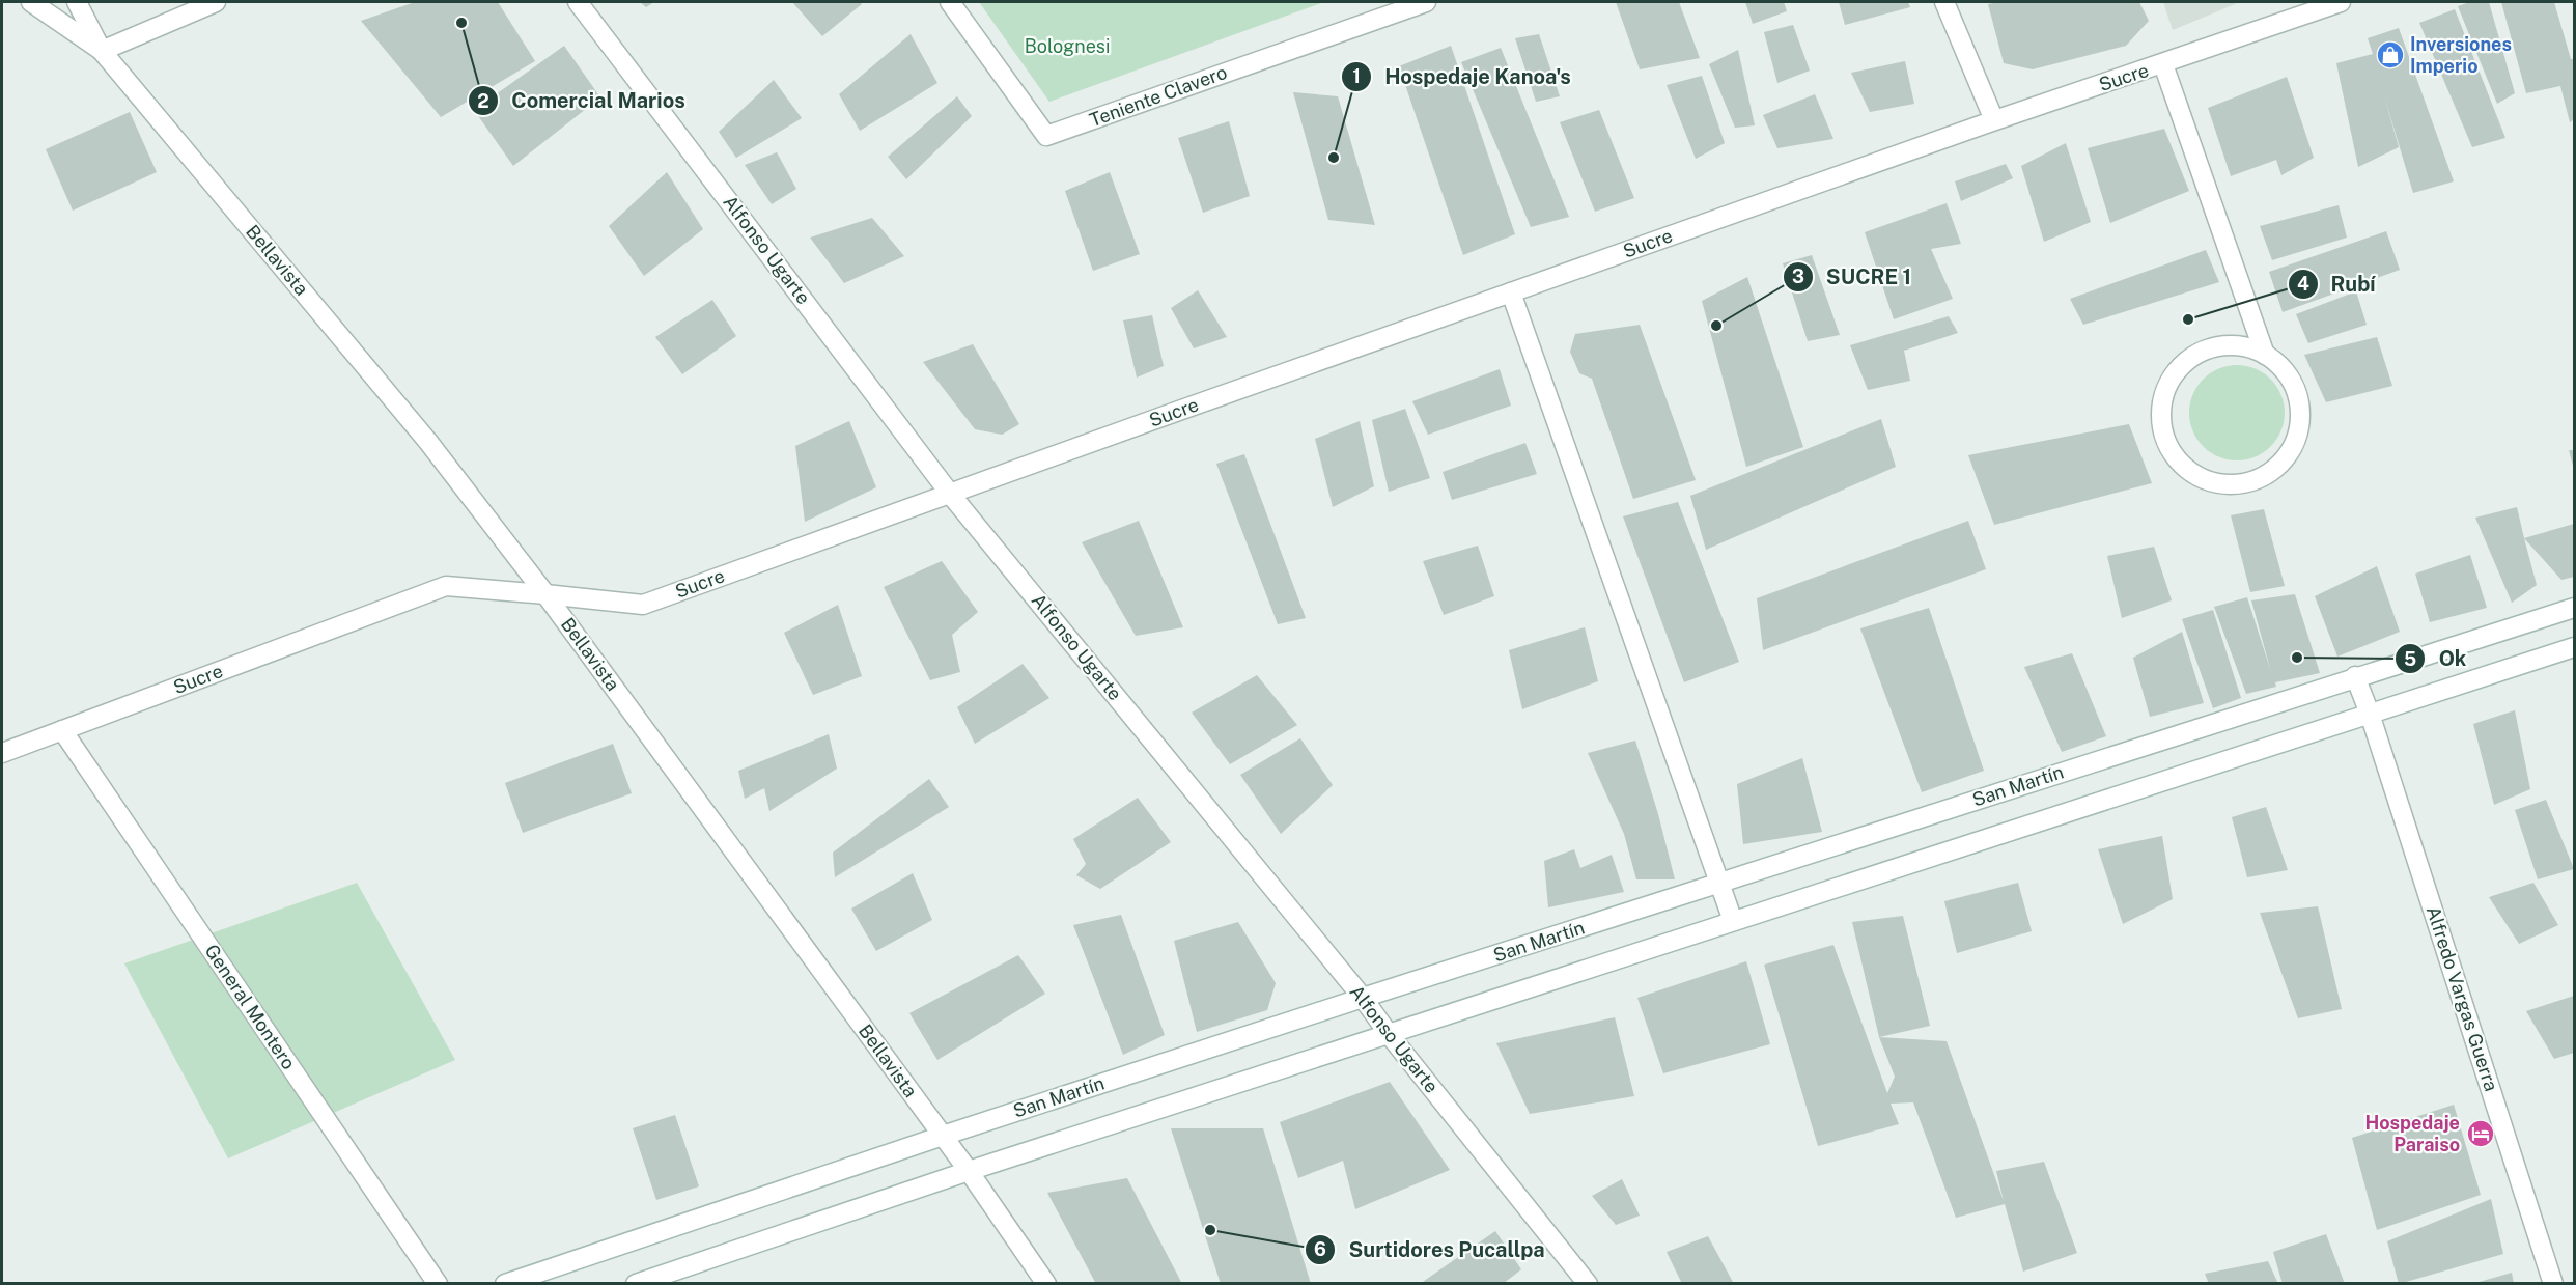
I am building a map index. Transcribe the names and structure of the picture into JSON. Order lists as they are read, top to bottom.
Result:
{
  "streets": {
    "street": [
      "Sucre",
      "Teniente Clavero",
      "Alfonso Ugarte",
      "Bellavista",
      "San Martín",
      "Alfredo Vargas Guerra",
      "General Montero"
    ]
  },
  "crossings": [
    ["Sucre", "Alfonso Ugarte"],
    ["Sucre", "Bellavista"],
    ["Sucre", "General Montero"],
    ["Alfonso Ugarte", "San Martín"],
    ["Bellavista", "San Martín"],
    ["San Martín", "Alfredo Vargas Guerra"]
  ],
  "parks": ["Bolognesi"],
  "places": {
    "other": [
      "Comercial Marios",
      "Hospedaje Kanoa's",
      "Rubí",
      "SUCRE 1",
      "Ok",
      "Surtidores Pucallpa"
    ],
    "shop": ["Inversiones Imperio"],
    "hotel": ["Hospedaje Paraiso"]
  }
}
